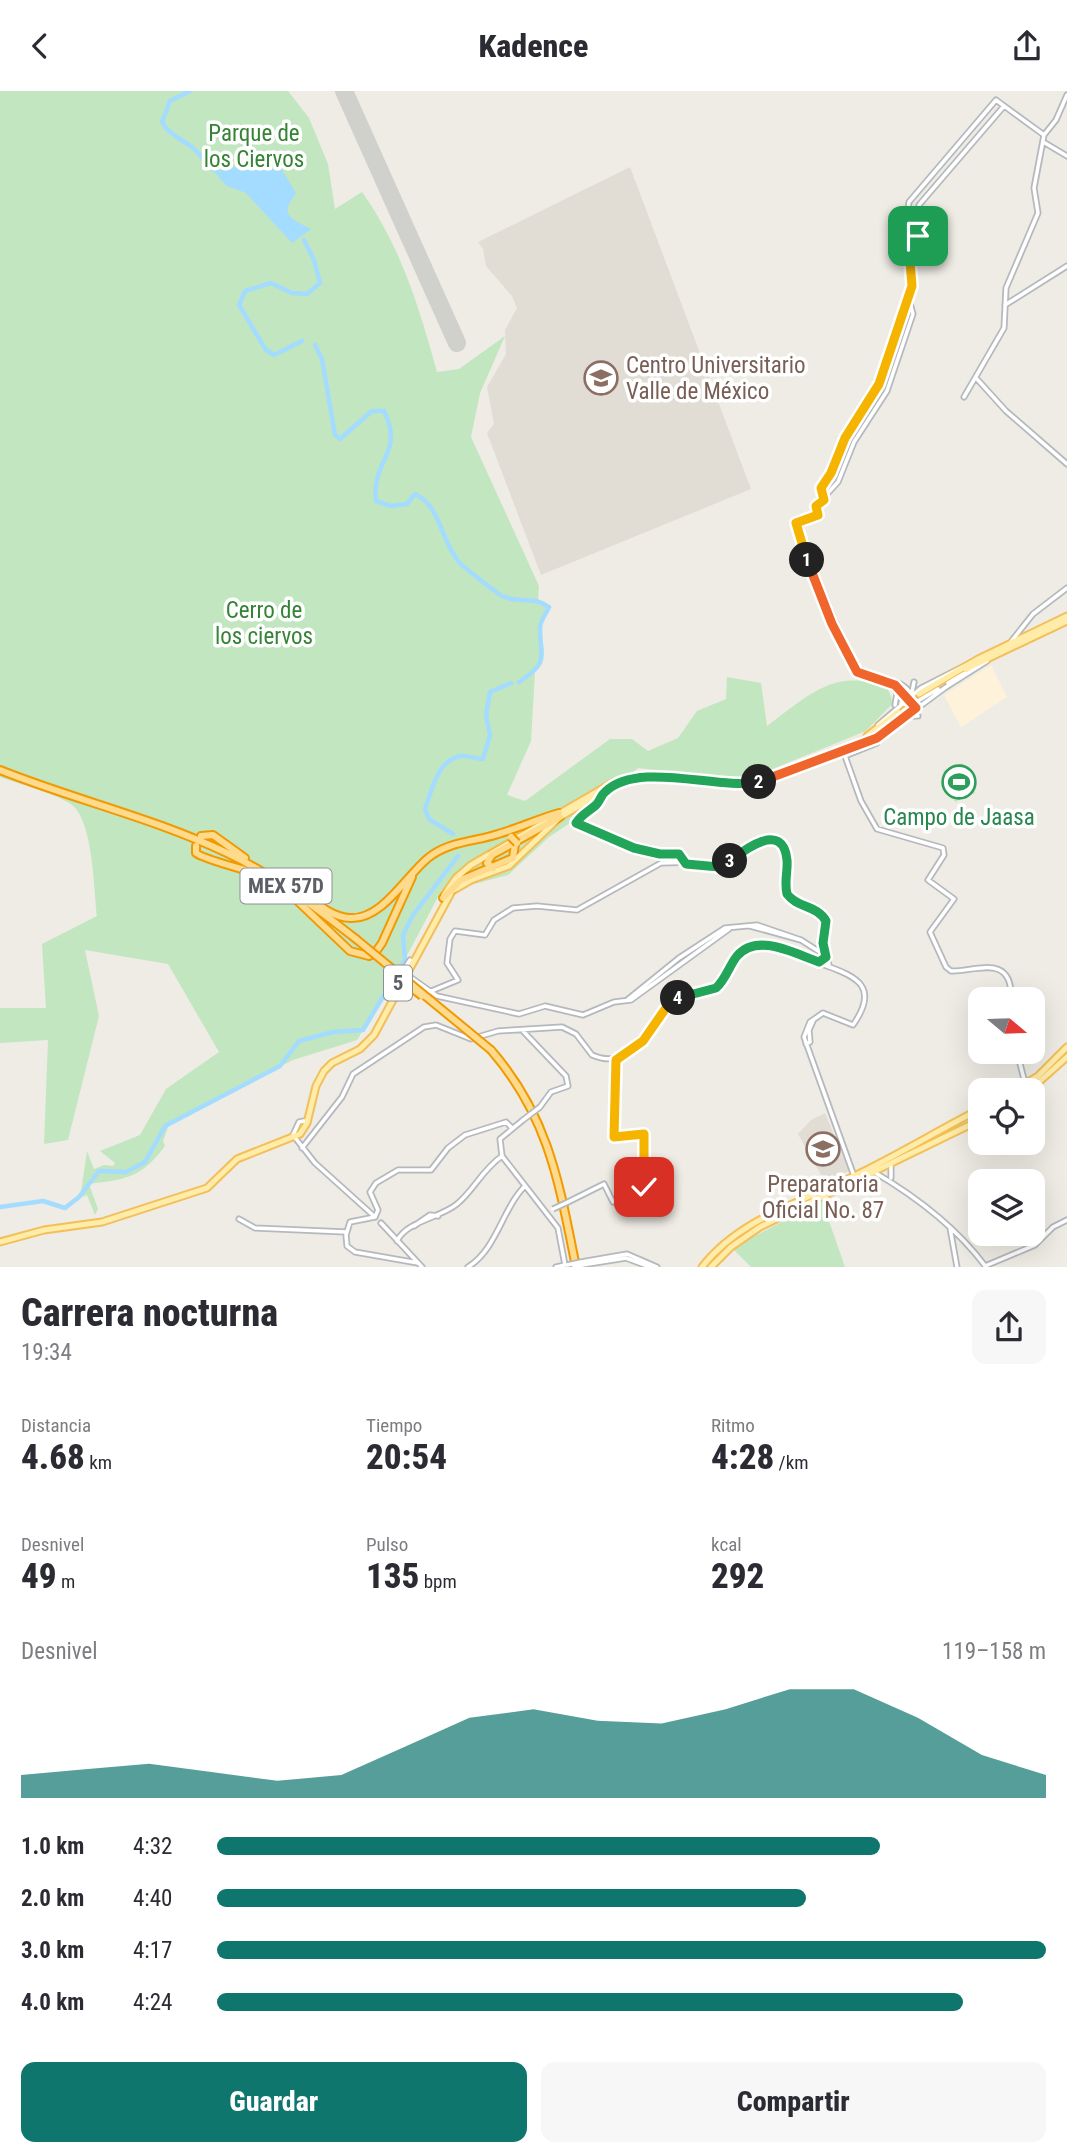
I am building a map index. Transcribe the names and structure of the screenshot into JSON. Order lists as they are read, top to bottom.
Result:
{
  "streets": {
    "highway": ["MEX 57D"],
    "main road": ["5"]
  },
  "parks": ["Parque de los Ciervos", "Cerro de los ciervos"],
  "places": {
    "school or university": ["Centro Universitario Valle de México", "Preparatoria Oficial No. 87"],
    "sports": ["Campo de Jaasa"]
  },
  "north": "right",
  "page": {
    "header": "Kadence",
    "pins": [
      "1",
      "2",
      "3",
      "4"
    ],
    "heading": ["Carrera nocturna", "19:34"],
    "stats": [
      ["Distancia", "4.68 km"],
      ["Tiempo", "20:54"],
      ["Ritmo", "4:28 /km"],
      ["Desnivel", "49 m"],
      ["Pulso", "135 bpm"],
      ["kcal", "292"]
    ],
    "chart": ["Desnivel", "119–158 m"],
    "list": [
      {
        "name": "1.0 km",
        "note": "4:32"
      },
      {
        "name": "2.0 km",
        "note": "4:40"
      },
      {
        "name": "3.0 km",
        "note": "4:17"
      },
      {
        "name": "4.0 km",
        "note": "4:24"
      }
    ],
    "buttons": ["Guardar", "Compartir"]
  }
}
